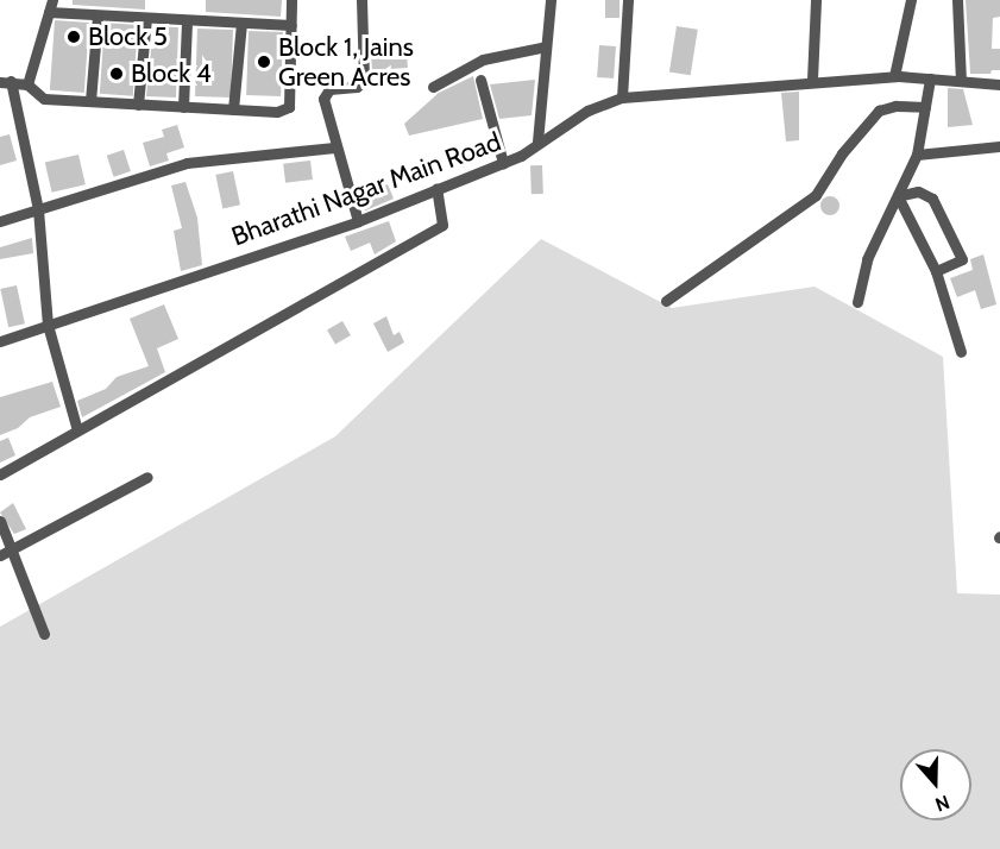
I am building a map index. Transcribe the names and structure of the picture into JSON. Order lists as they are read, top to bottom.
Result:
{
  "streets": {
    "street": ["Bharathi Nagar Main Road"]
  },
  "places": ["Block 5", "Block 1, Jains Green Acres", "Block 4"],
  "north": "bottom"
}
